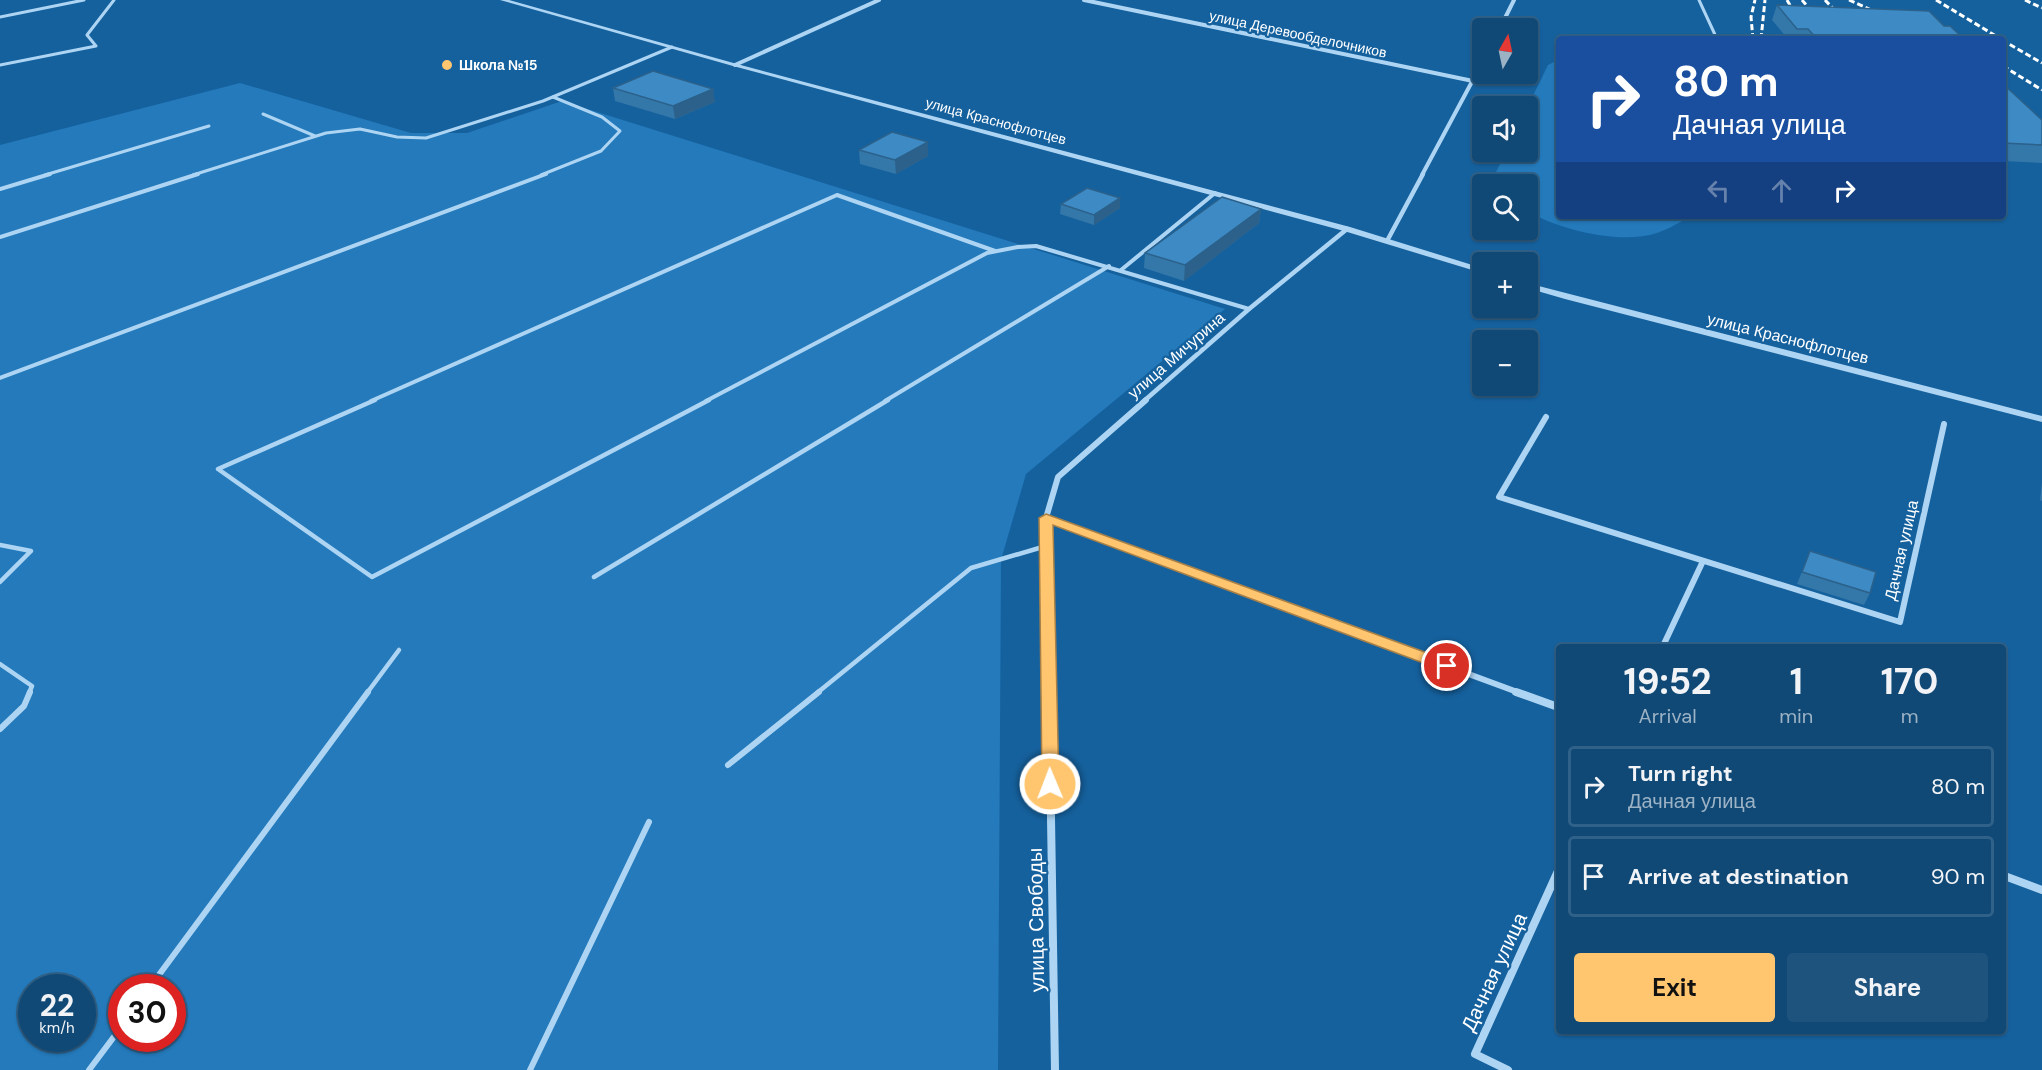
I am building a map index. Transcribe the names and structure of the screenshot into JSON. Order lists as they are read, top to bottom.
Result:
{
  "streets": {
    "street": [
      "улица Деревообделочников",
      "улица Краснофлотцев",
      "улица Мичурина",
      "Дачная улица",
      "улица Свободы"
    ]
  },
  "crossings": [
    ["улица Краснофлотцев", "улица Мичурина"],
    ["улица Мичурина", "улица Свободы"]
  ],
  "places": ["Школа №15"],
  "north": "top",
  "page": {
    "map_buttons": ["+", "−"],
    "turn": ["80 m", "Дачная улица"],
    "eta": [
      "19:52",
      "Arrival",
      "1",
      "min",
      "170",
      "m"
    ],
    "list": [
      {
        "name": "Turn right",
        "note": "Дачная улица",
        "value": "80 m"
      },
      {
        "name": "Arrive at destination",
        "value": "90 m"
      }
    ],
    "buttons": ["Exit", "Share"],
    "speed": "22 km/h",
    "limit": "30"
  }
}
